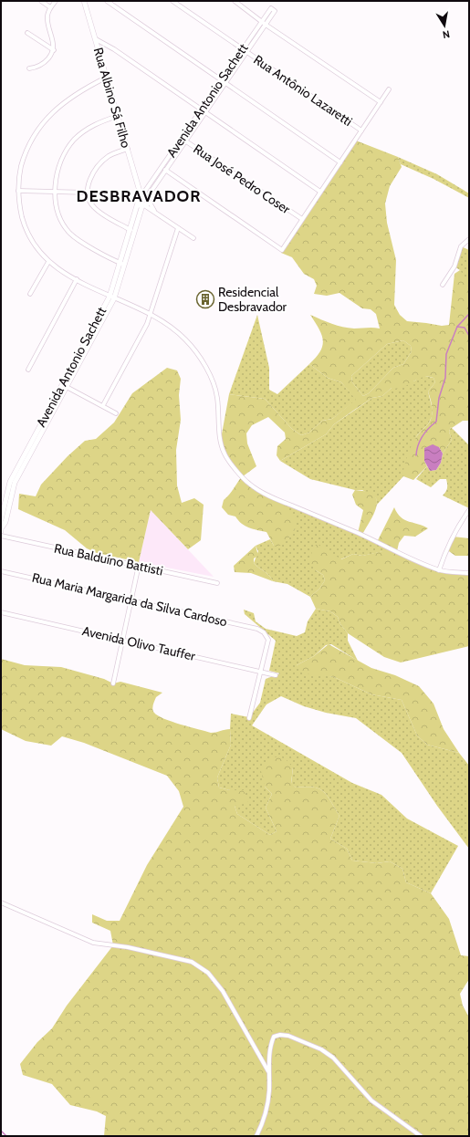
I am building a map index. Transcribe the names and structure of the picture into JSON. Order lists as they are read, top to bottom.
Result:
{
  "streets": {
    "street": [
      "Rua Antônio Lazaretti",
      "Rua Albino Sá Filho",
      "Avenida Antonio Sachett",
      "Rua José Pedro Coser",
      "Rua Balduíno Battisti",
      "Rua Maria Margarida da Silva Cardoso",
      "Avenida Olivo Tauffer"
    ]
  },
  "crossings": [
    ["Rua Antônio Lazaretti", "Avenida Antonio Sachett"],
    ["Rua Albino Sá Filho", "Avenida Antonio Sachett"],
    ["Avenida Antonio Sachett", "Rua José Pedro Coser"],
    ["Rua Maria Margarida da Silva Cardoso", "Avenida Olivo Tauffer"]
  ],
  "districts": ["DESBRAVADOR"],
  "places": {
    "building": ["Residencial Desbravador"]
  },
  "north": "bottom"
}
